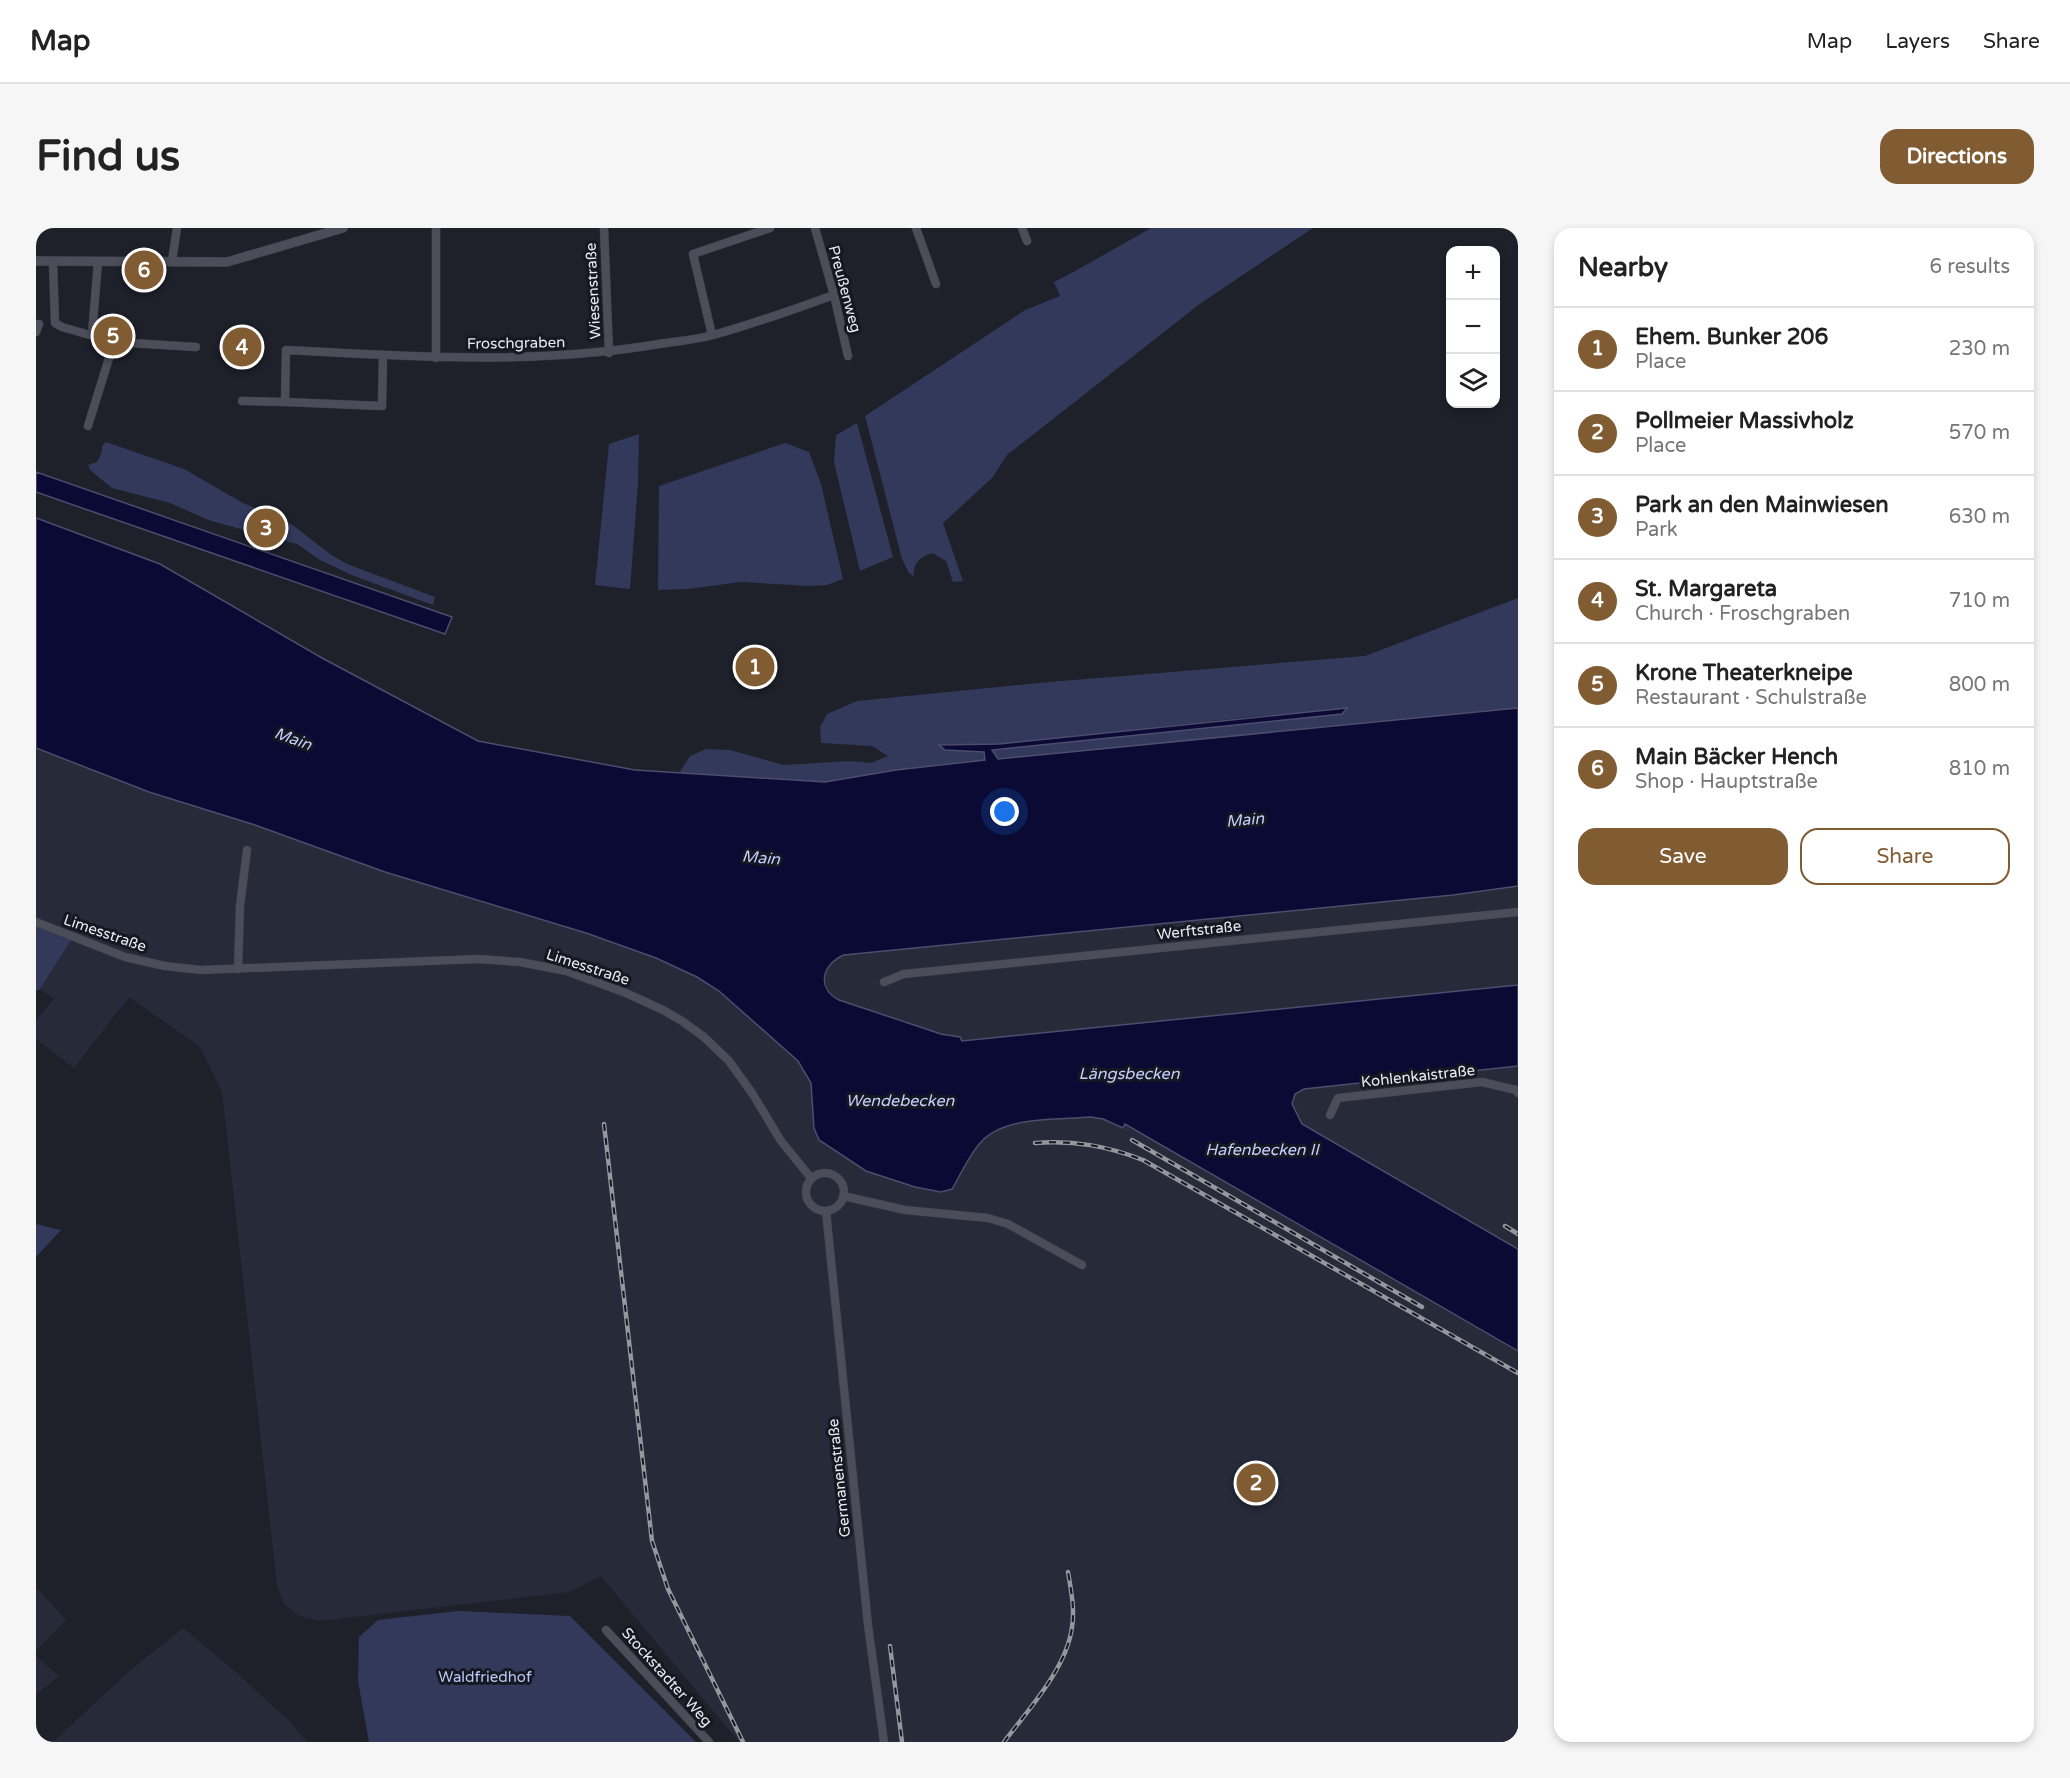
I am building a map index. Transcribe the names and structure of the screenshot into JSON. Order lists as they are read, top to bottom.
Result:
{
  "streets": {
    "street": [
      "Preußenweg",
      "Wiesenstraße",
      "Froschgraben",
      "Werftstraße",
      "Limesstraße",
      "Kohlenkaistraße",
      "Germanenstraße",
      "Stockstadter Weg"
    ]
  },
  "crossings": [
    ["Preußenweg", "Froschgraben"],
    ["Wiesenstraße", "Froschgraben"],
    ["Limesstraße", "Germanenstraße"]
  ],
  "water": [
    "Main",
    "Längsbecken",
    "Wendebecken",
    "Hafenbecken II"
  ],
  "parks": ["Waldfriedhof"],
  "page": {
    "header": "Map",
    "nav": ["Map", "Layers", "Share"],
    "buttons": [
      "Directions",
      ["Save", "Share"]
    ],
    "title": "Find us",
    "heading": ["Nearby", "6 results"],
    "map_buttons": ["+", "−"],
    "pins": [
      "6",
      "5",
      "4",
      "3",
      "1",
      "2"
    ],
    "list": [
      {
        "mark": "1",
        "name": "Ehem. Bunker 206",
        "note": "Place",
        "value": "230 m"
      },
      {
        "mark": "2",
        "name": "Pollmeier Massivholz",
        "note": "Place",
        "value": "570 m"
      },
      {
        "mark": "3",
        "name": "Park an den Mainwiesen",
        "note": "Park",
        "value": "630 m"
      },
      {
        "mark": "4",
        "name": "St. Margareta",
        "note": "Church · Froschgraben",
        "value": "710 m"
      },
      {
        "mark": "5",
        "name": "Krone Theaterkneipe",
        "note": "Restaurant · Schulstraße",
        "value": "800 m"
      },
      {
        "mark": "6",
        "name": "Main Bäcker Hench",
        "note": "Shop · Hauptstraße",
        "value": "810 m"
      }
    ]
  }
}
